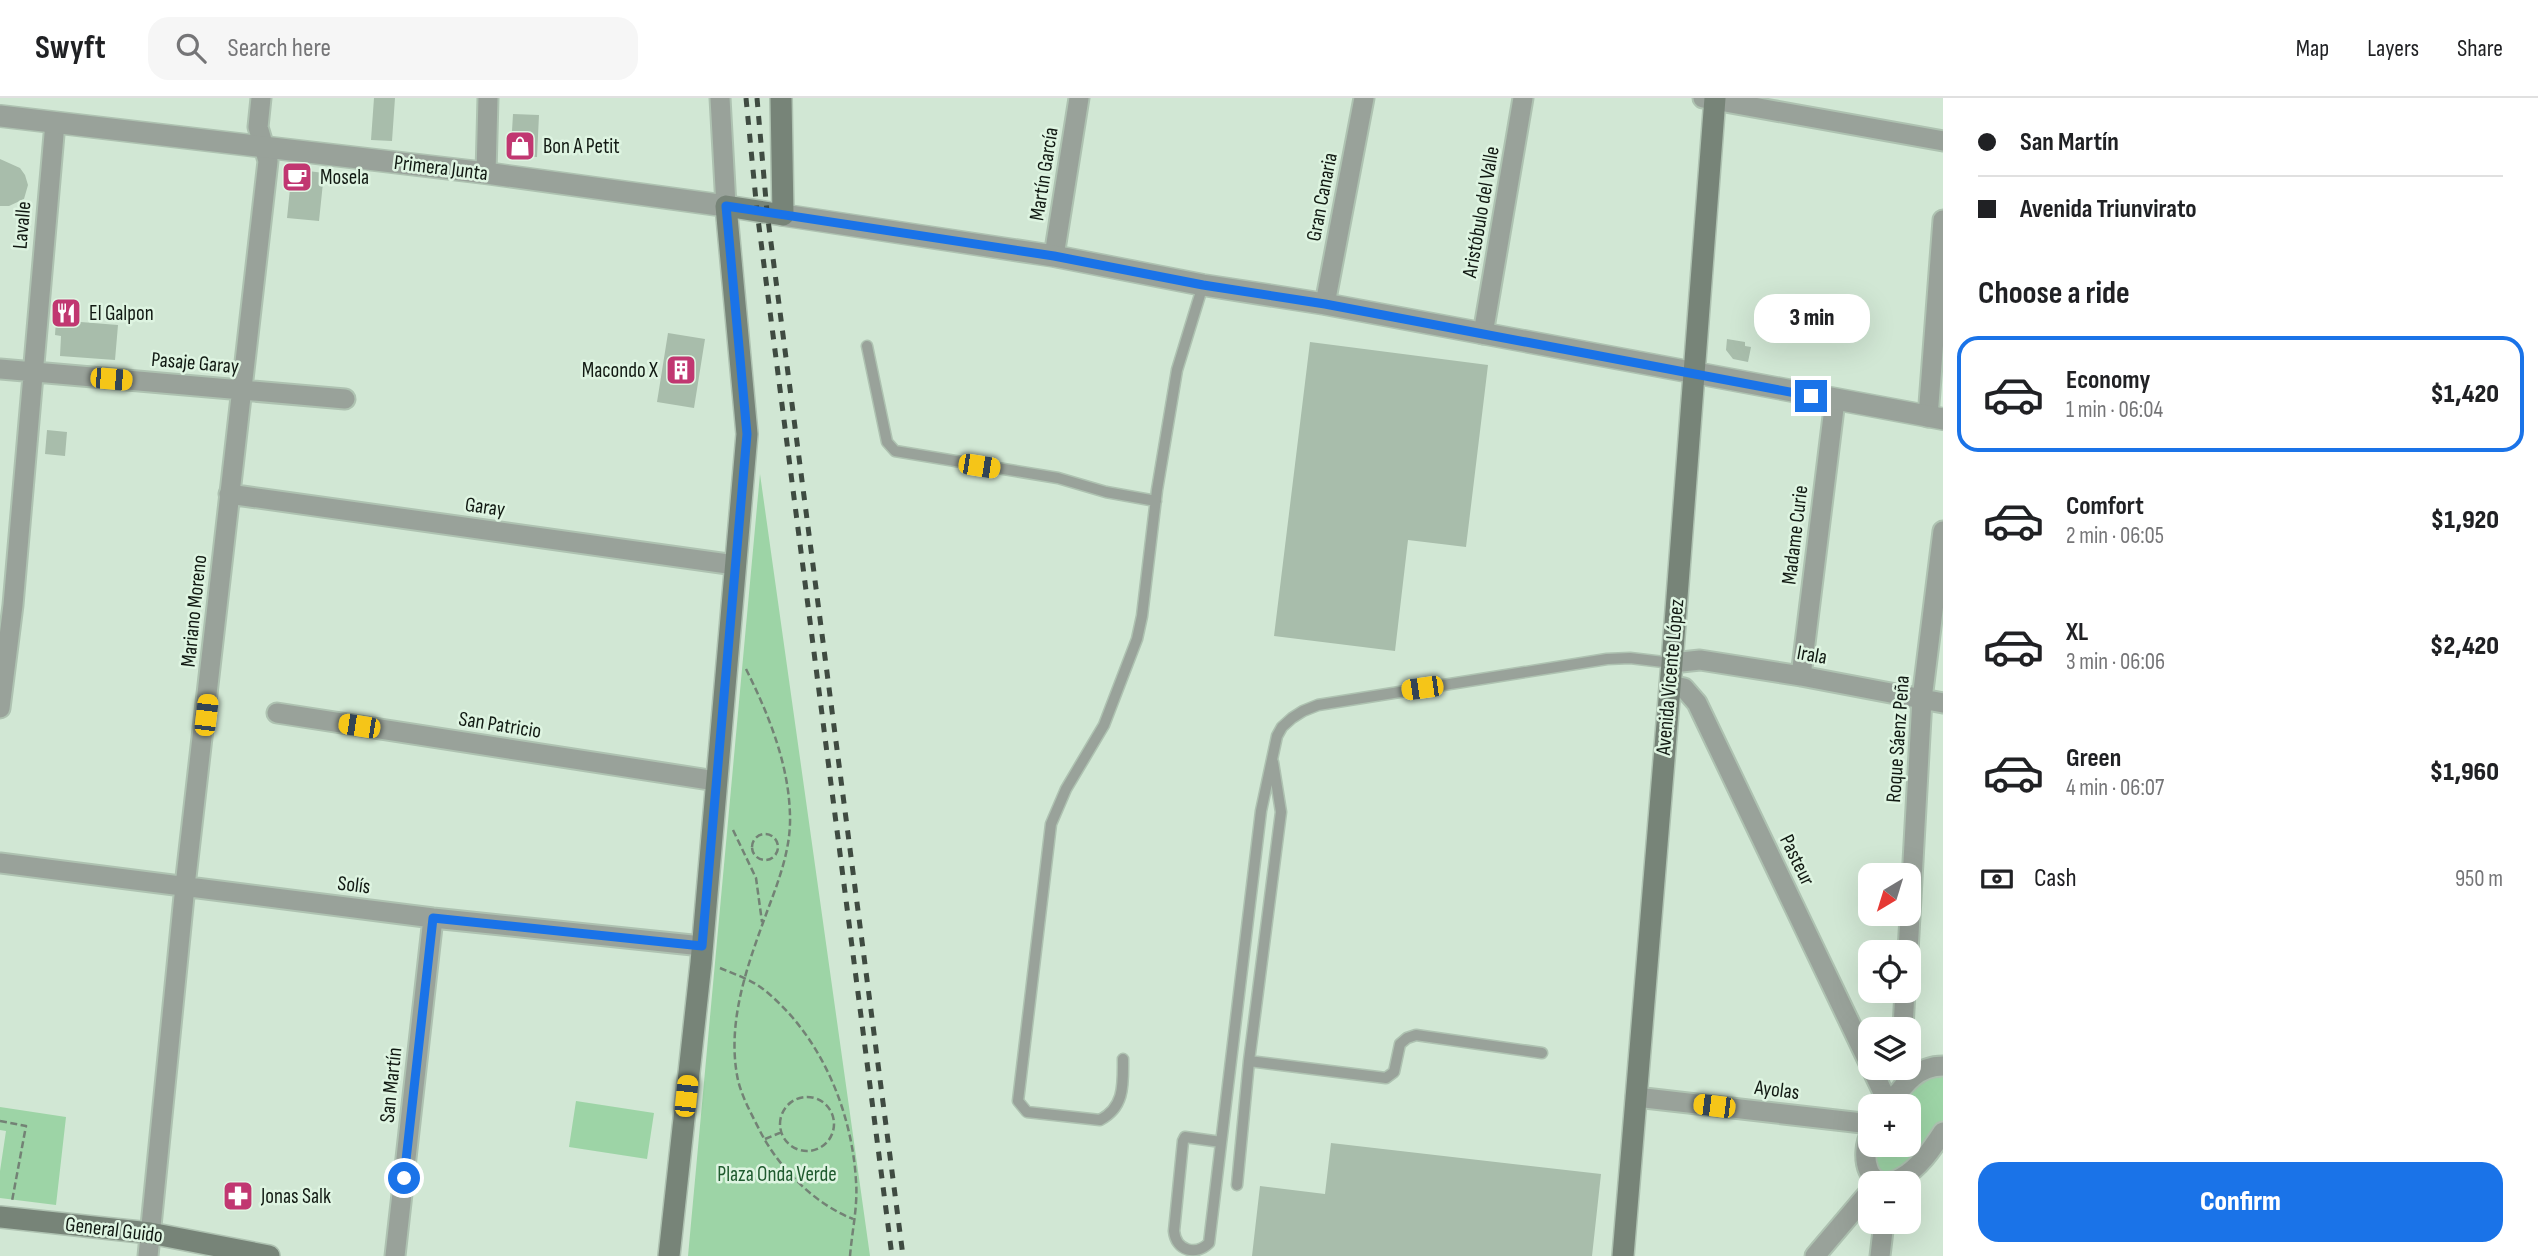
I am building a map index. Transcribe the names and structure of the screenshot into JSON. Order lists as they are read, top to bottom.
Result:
{
  "streets": {
    "main road": ["Primera Junta", "Avenida Vicente López", "General Guido"],
    "street": [
      "Martín García",
      "Gran Canaria",
      "Aristóbulo del Valle",
      "Lavalle",
      "Pasaje Garay",
      "Garay",
      "Madame Curie",
      "Mariano Moreno",
      "Irala",
      "San Patricio",
      "Roque Sáenz Peña",
      "Pasteur",
      "Solís",
      "San Martín",
      "Ayolas"
    ]
  },
  "crossings": [
    ["Primera Junta", "Lavalle"],
    ["Primera Junta", "Mariano Moreno"],
    ["Lavalle", "Pasaje Garay"],
    ["Pasaje Garay", "Mariano Moreno"],
    ["Garay", "Mariano Moreno"],
    ["Madame Curie", "Irala"],
    ["Mariano Moreno", "Solís"],
    ["Mariano Moreno", "General Guido"],
    ["Irala", "Avenida Vicente López"],
    ["Irala", "Roque Sáenz Peña"],
    ["Avenida Vicente López", "Pasteur"],
    ["Avenida Vicente López", "Ayolas"],
    ["Solís", "San Martín"]
  ],
  "parks": ["Plaza Onda Verde"],
  "places": {
    "shop": ["Bon A Petit"],
    "cafe": ["Mosela"],
    "restaurant": ["El Galpon"],
    "building": ["Macondo X"],
    "pharmacy": ["Jonas Salk"]
  },
  "north": "bottom left",
  "page": {
    "header": "Swyft",
    "search": "Search here",
    "nav": ["Map", "Layers", "Share"],
    "banner": ["San Martín", "Avenida Triunvirato"],
    "heading": "Choose a ride",
    "bubble": "3 min",
    "list": [
      {
        "name": "Economy",
        "note": "1 min · 06:04",
        "value": "$1,420"
      },
      {
        "name": "Comfort",
        "note": "2 min · 06:05",
        "value": "$1,920"
      },
      {
        "name": "XL",
        "note": "3 min · 06:06",
        "value": "$2,420"
      },
      {
        "name": "Green",
        "note": "4 min · 06:07",
        "value": "$1,960"
      }
    ],
    "pay": ["Cash", "950 m"],
    "map_buttons": ["+", "−"],
    "buttons": "Confirm"
  }
}
